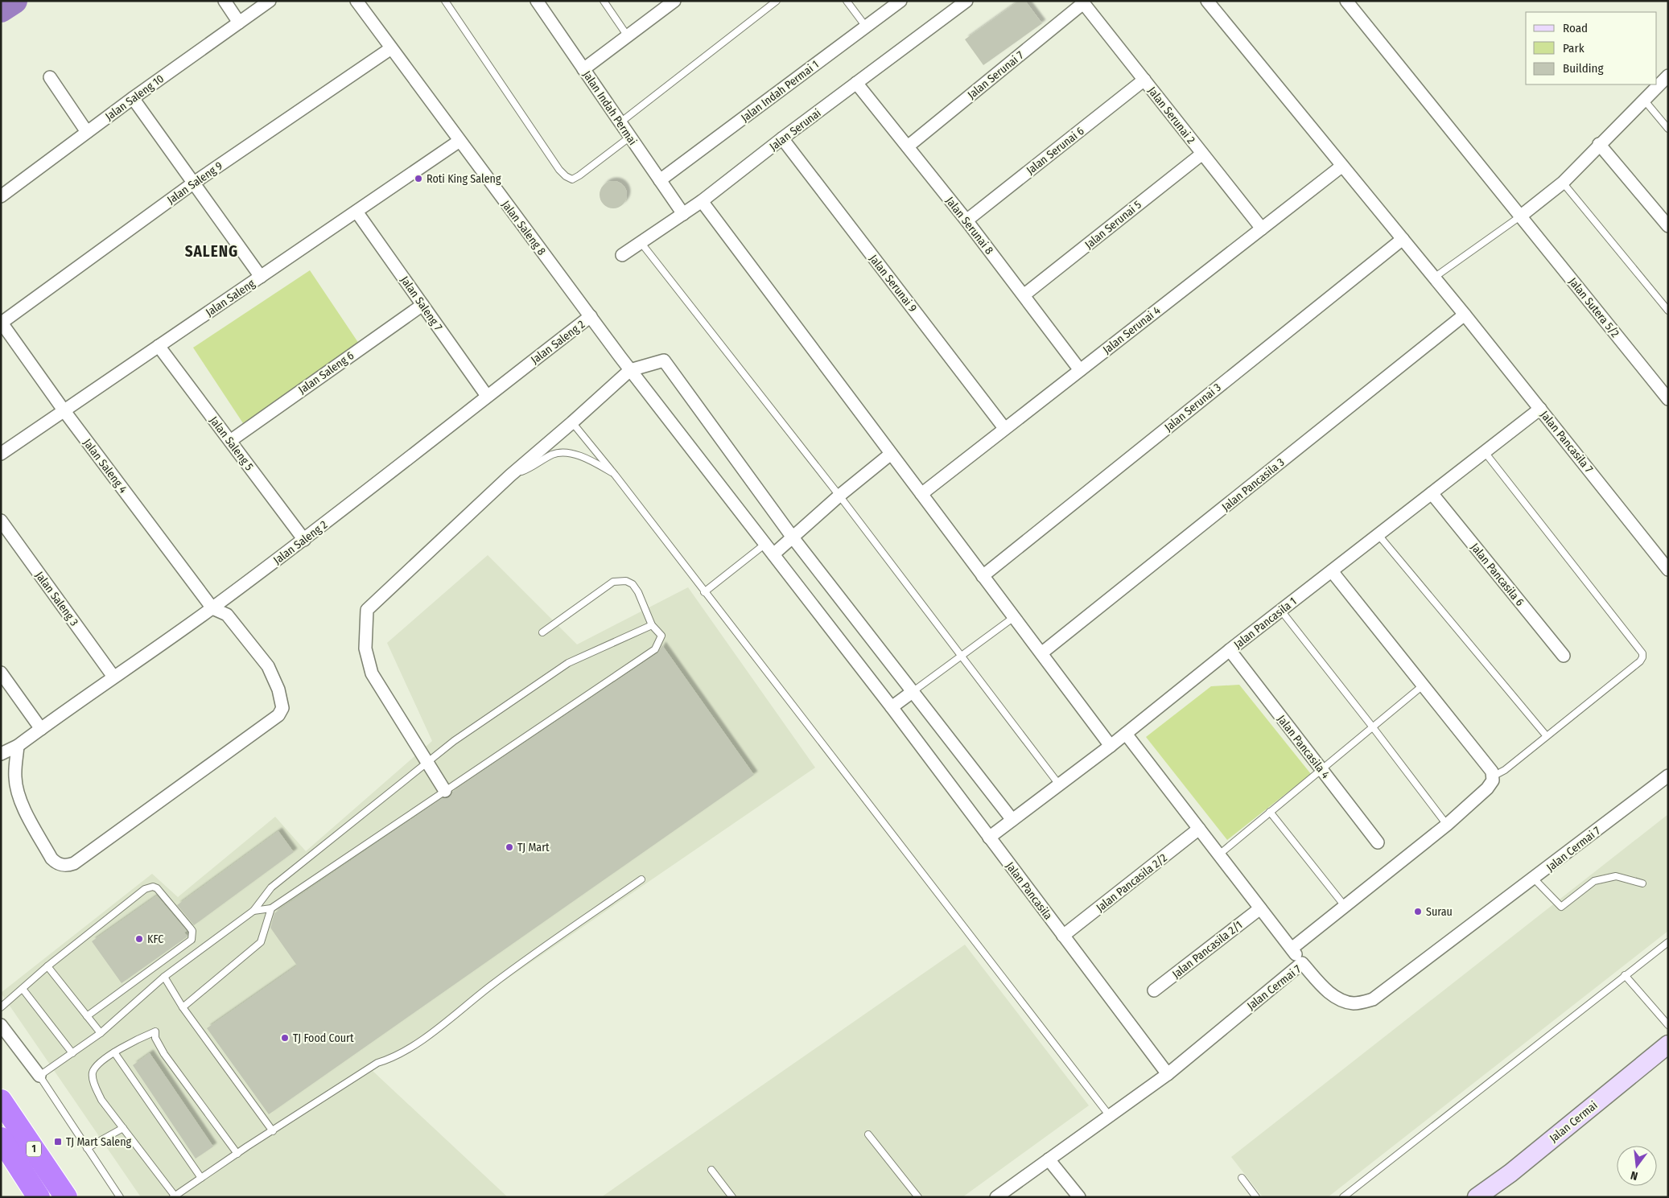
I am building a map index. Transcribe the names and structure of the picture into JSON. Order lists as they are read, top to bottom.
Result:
{
  "streets": {
    "highway": ["1"],
    "street": [
      "Jalan Serunai 7",
      "Jalan Indah Permai 1",
      "Jalan Saleng 10",
      "Jalan Indah Permai",
      "Jalan Serunai 2",
      "Jalan Serunai",
      "Jalan Serunai 6",
      "Jalan Saleng 9",
      "Jalan Serunai 5",
      "Jalan Serunai 8",
      "Jalan Saleng 8",
      "Jalan Serunai 9",
      "Jalan Saleng",
      "Jalan Saleng 7",
      "Jalan Sutera 5/2",
      "Jalan Serunai 4",
      "Jalan Saleng 2",
      "Jalan Saleng 6",
      "Jalan Serunai 3",
      "Jalan Pancasila 7",
      "Jalan Saleng 5",
      "Jalan Saleng 4",
      "Jalan Pancasila 3",
      "Jalan Pancasila 6",
      "Jalan Saleng 3",
      "Jalan Pancasila 1",
      "Jalan Pancasila 4",
      "Jalan Cermai 7",
      "Jalan Pancasila 2/2",
      "Jalan Pancasila",
      "Jalan Pancasila 2/1",
      "Jalan Cermai"
    ]
  },
  "crossings": [
    ["Jalan Serunai 7", "Jalan Serunai 2"],
    ["Jalan Serunai 7", "Jalan Serunai 8"],
    ["Jalan Indah Permai 1", "Jalan Indah Permai"],
    ["Jalan Indah Permai", "Jalan Serunai"],
    ["Jalan Serunai 2", "Jalan Serunai 6"],
    ["Jalan Serunai 2", "Jalan Serunai 5"],
    ["Jalan Serunai 2", "Jalan Serunai 4"],
    ["Jalan Serunai", "Jalan Serunai 8"],
    ["Jalan Serunai", "Jalan Serunai 9"],
    ["Jalan Serunai 6", "Jalan Serunai 8"],
    ["Jalan Saleng 9", "Jalan Saleng 8"],
    ["Jalan Saleng 9", "Jalan Saleng 4"],
    ["Jalan Serunai 5", "Jalan Serunai 8"],
    ["Jalan Serunai 8", "Jalan Serunai 4"],
    ["Jalan Saleng 8", "Jalan Saleng"],
    ["Jalan Saleng 8", "Jalan Saleng 2"],
    ["Jalan Saleng 8", "Jalan Pancasila"],
    ["Jalan Serunai 9", "Jalan Serunai 4"],
    ["Jalan Saleng", "Jalan Saleng 7"],
    ["Jalan Saleng", "Jalan Saleng 5"],
    ["Jalan Saleng", "Jalan Saleng 4"],
    ["Jalan Saleng 7", "Jalan Saleng 2"],
    ["Jalan Saleng 7", "Jalan Saleng 6"],
    ["Jalan Serunai 4", "Jalan Pancasila 7"],
    ["Jalan Saleng 2", "Jalan Saleng 5"],
    ["Jalan Saleng 2", "Jalan Saleng 4"],
    ["Jalan Saleng 2", "Jalan Saleng 3"],
    ["Jalan Saleng 6", "Jalan Saleng 5"],
    ["Jalan Serunai 3", "Jalan Pancasila 7"],
    ["Jalan Pancasila 7", "Jalan Pancasila 3"],
    ["Jalan Pancasila 7", "Jalan Pancasila 1"],
    ["Jalan Pancasila 6", "Jalan Pancasila 1"],
    ["Jalan Pancasila 1", "Jalan Pancasila 4"],
    ["Jalan Pancasila 1", "Jalan Pancasila"],
    ["Jalan Cermai 7", "Jalan Pancasila"],
    ["Jalan Pancasila 2/2", "Jalan Pancasila"]
  ],
  "districts": ["SALENG"],
  "places": {
    "other": [
      "Roti King Saleng",
      "TJ Mart",
      "Surau",
      "KFC",
      "TJ Food Court"
    ],
    "transit": ["TJ Mart Saleng"]
  },
  "legend": ["Road", "Park", "Building"],
  "north": "bottom"
}
